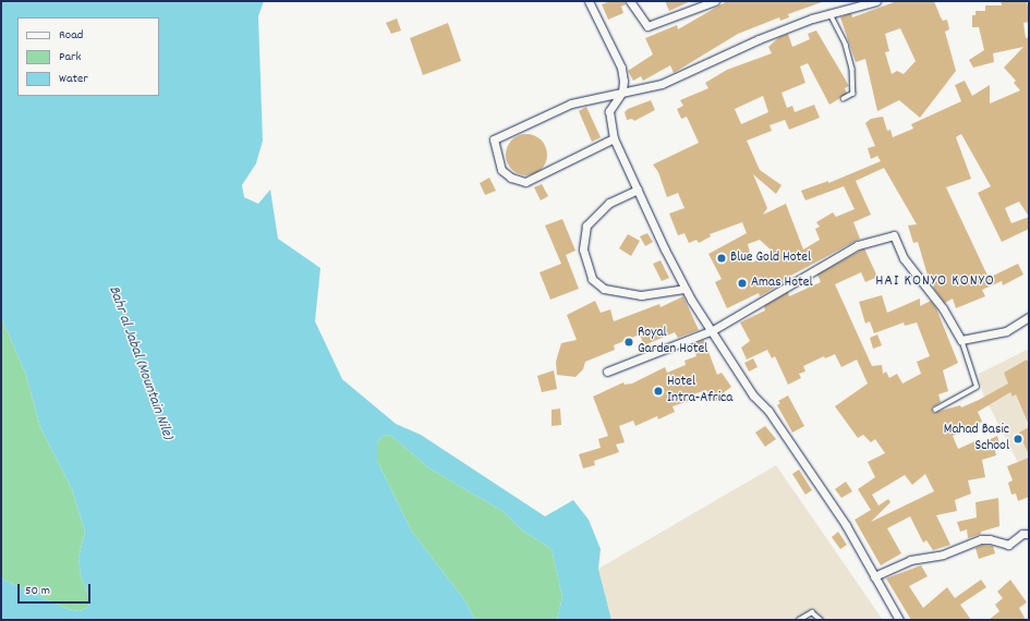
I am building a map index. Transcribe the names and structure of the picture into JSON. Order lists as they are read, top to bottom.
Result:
{
  "districts": ["HAI KONYO KONYO"],
  "water": ["Bahr al Jabal (Mountain Nile)"],
  "places": [
    "Blue Gold Hotel",
    "Amas Hotel",
    "Royal Garden Hotel",
    "Hotel Intra-Africa",
    "Mahad Basic School"
  ],
  "legend": ["Road", "Park", "Water"],
  "scale_bar": "50 m"
}
